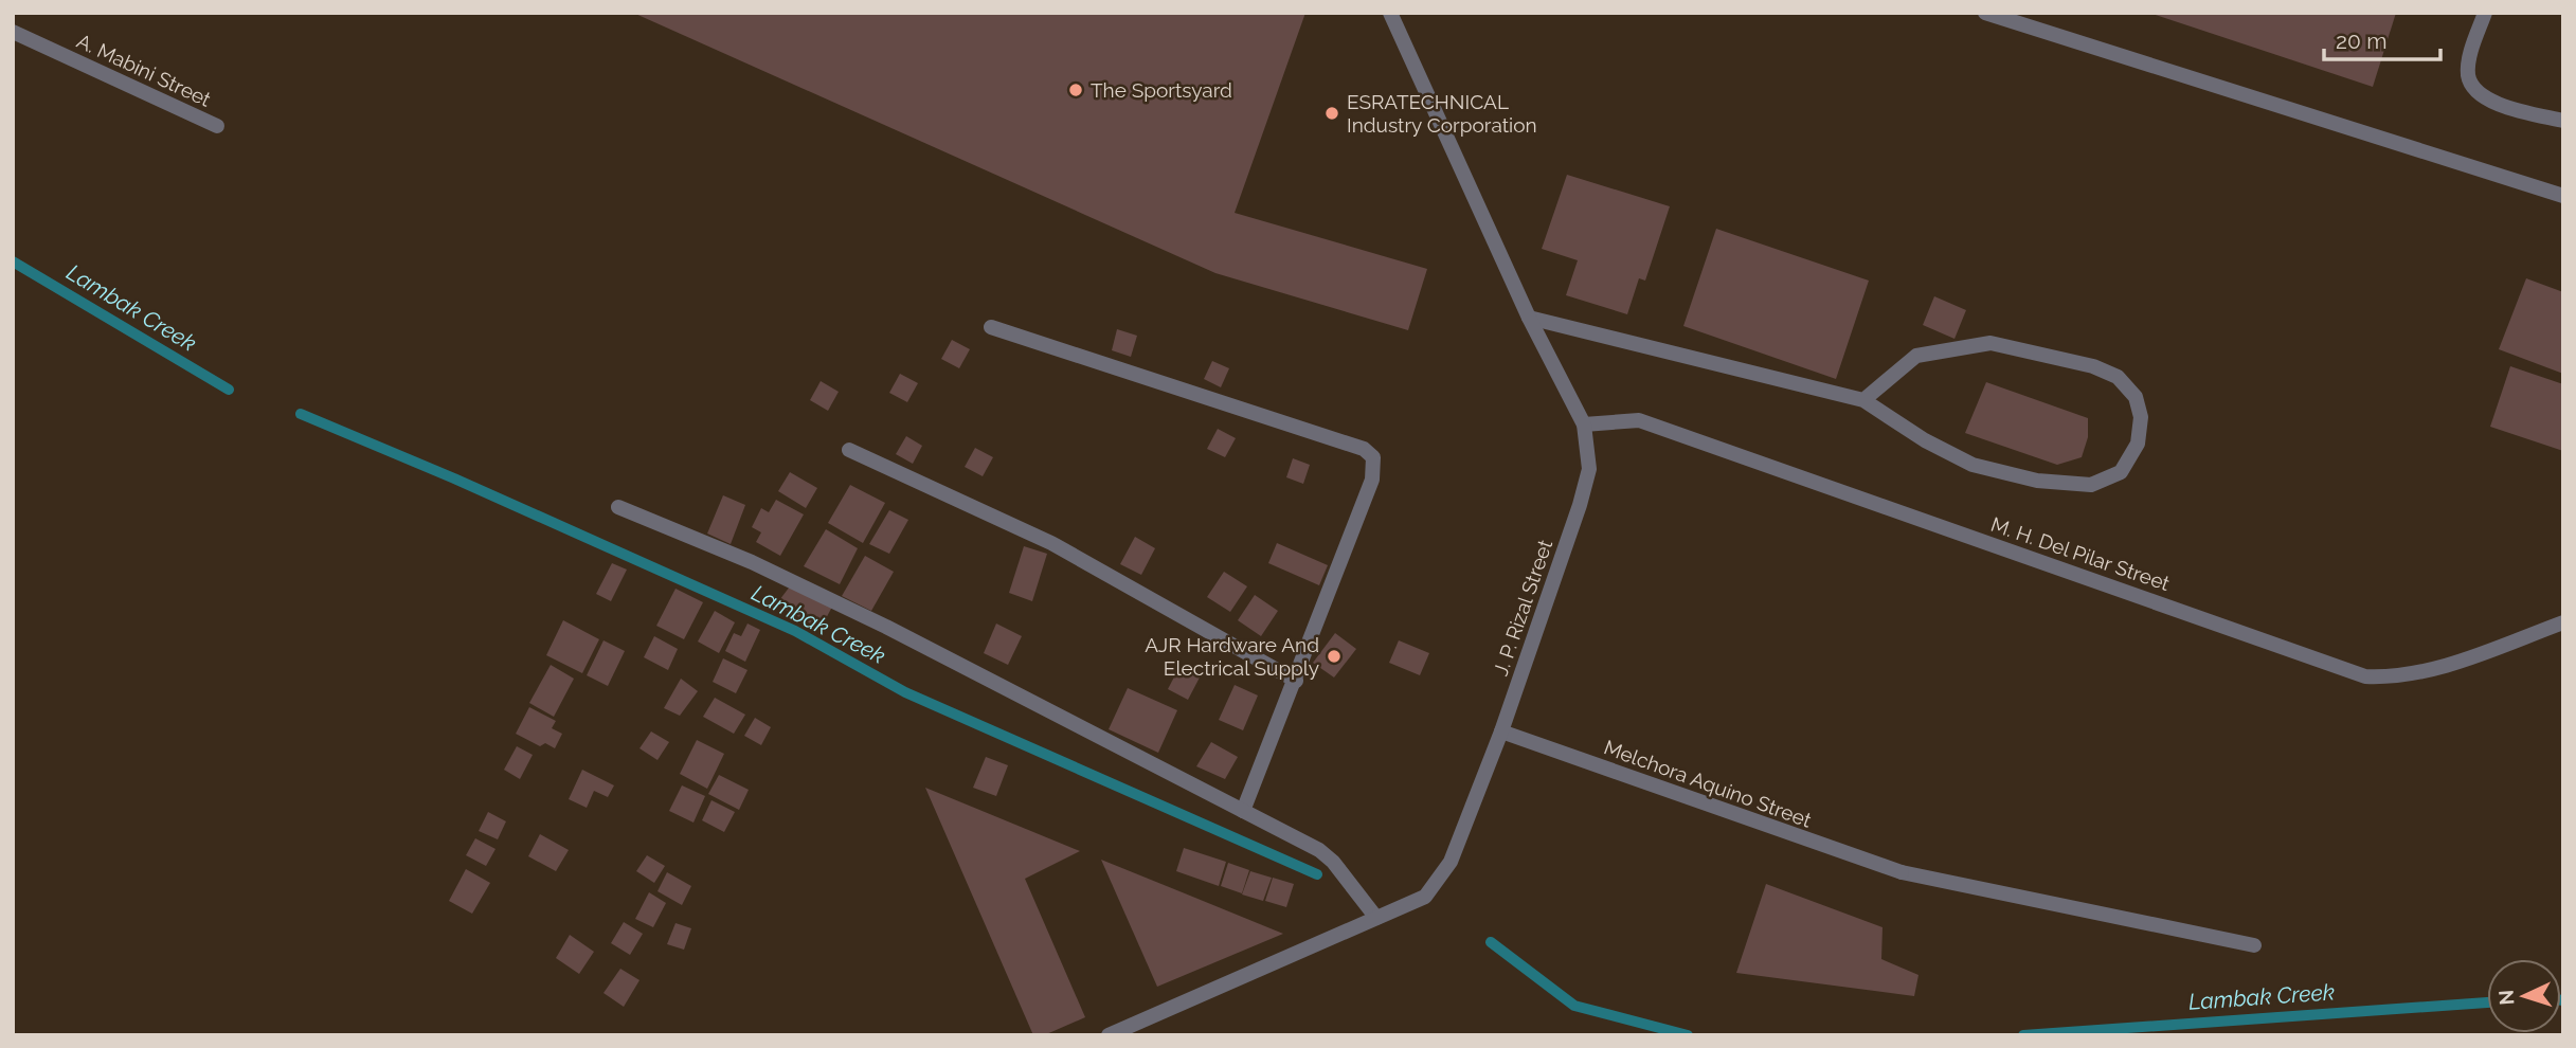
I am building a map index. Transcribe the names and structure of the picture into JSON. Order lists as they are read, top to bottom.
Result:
{
  "streets": {
    "street": [
      "A. Mabini Street",
      "M. H. Del Pilar Street",
      "J. P. Rizal Street",
      "Melchora Aquino Street"
    ]
  },
  "crossings": [
    ["M. H. Del Pilar Street", "J. P. Rizal Street"],
    ["J. P. Rizal Street", "Melchora Aquino Street"]
  ],
  "water": ["Lambak Creek"],
  "places": ["The Sportsyard", "ESRATECHNICAL Industry Corporation", "AJR Hardware And Electrical Supply"],
  "scale_bar": "20 m",
  "north": "left"
}
